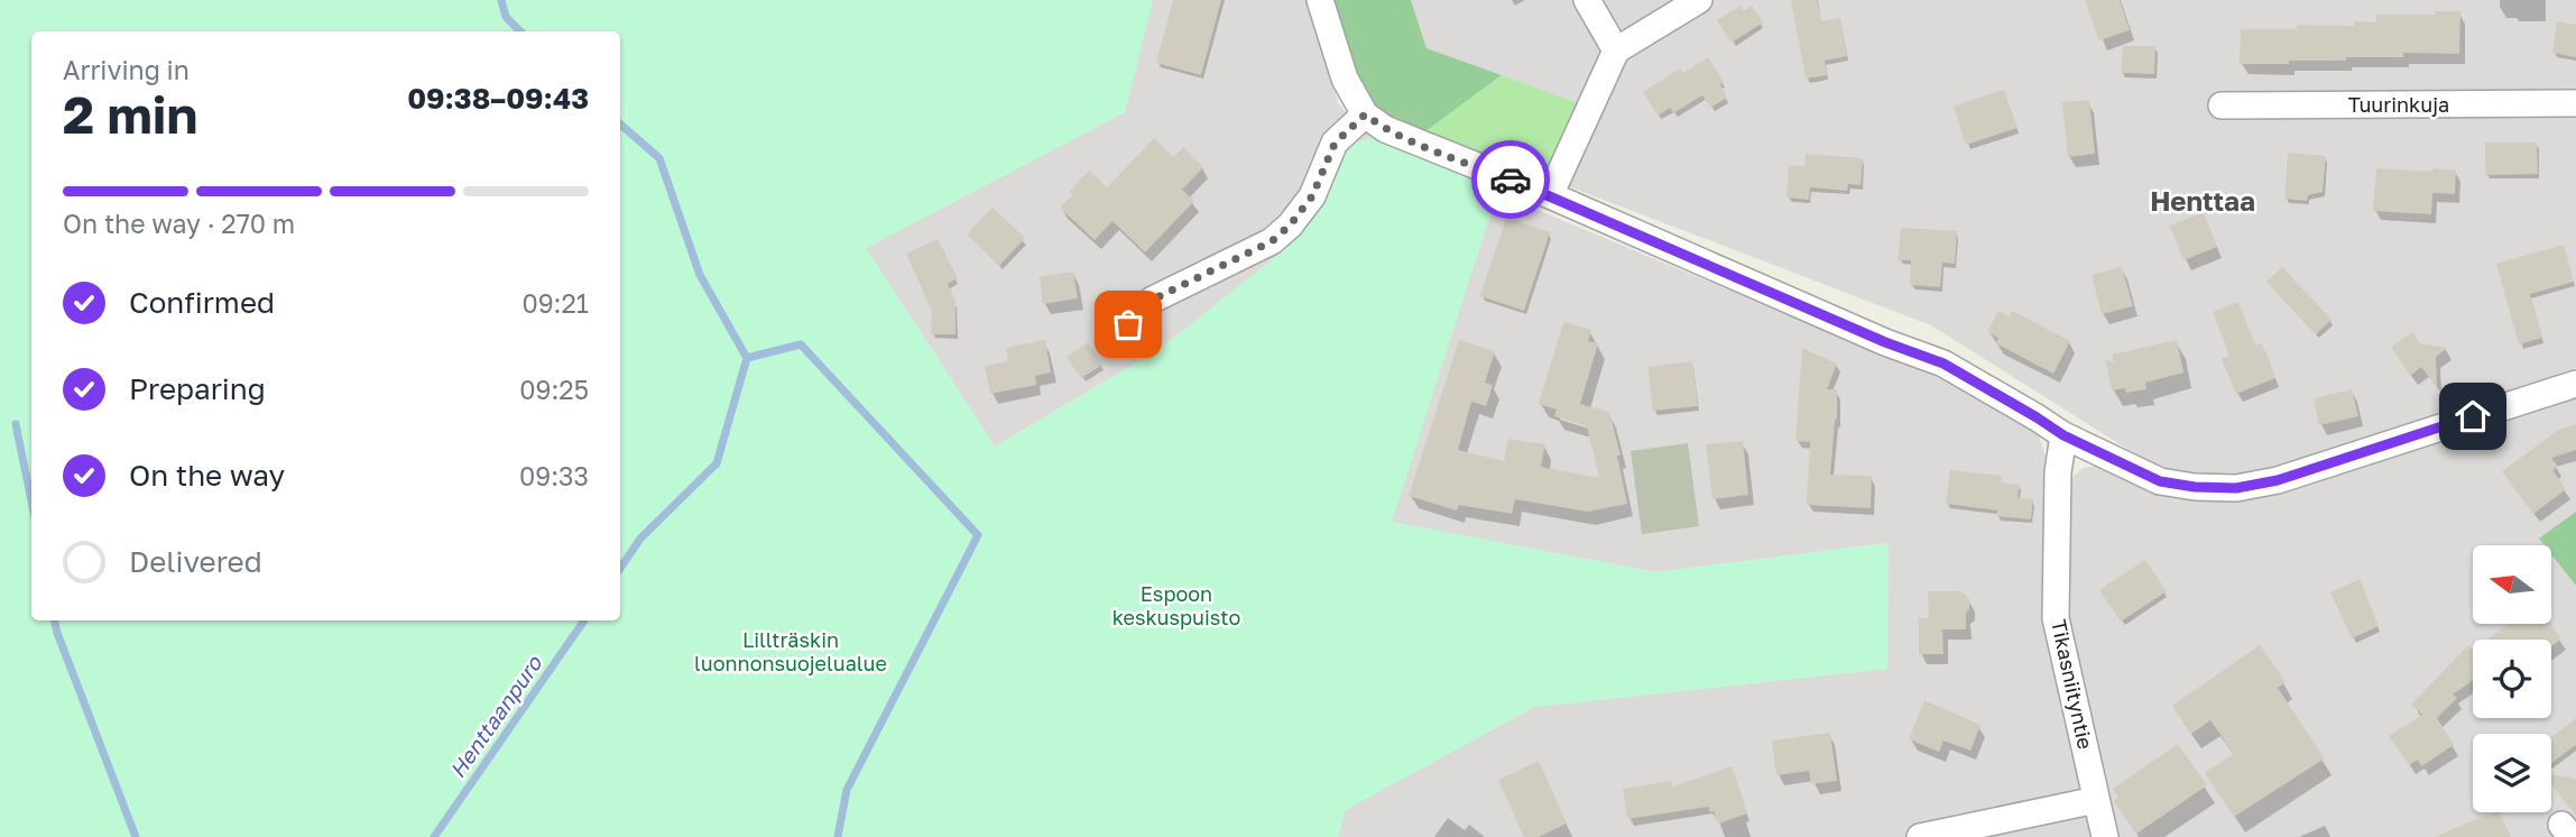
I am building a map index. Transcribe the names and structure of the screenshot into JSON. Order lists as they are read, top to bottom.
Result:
{
  "streets": {
    "street": ["Tuurinkuja", "Tikasniityntie"]
  },
  "districts": ["Henttaa"],
  "water": ["Henttaanpuro"],
  "parks": ["Espoon keskuspuisto", "Lillträskin luonnonsuojelualue"],
  "north": "left",
  "page": {
    "heading": ["2 min", "Arriving in", "09:38–09:43"],
    "bar": "On the way · 270 m",
    "list": [
      ["Confirmed", "09:21"],
      ["Preparing", "09:25"],
      ["On the way", "09:33"],
      "Delivered"
    ]
  }
}
